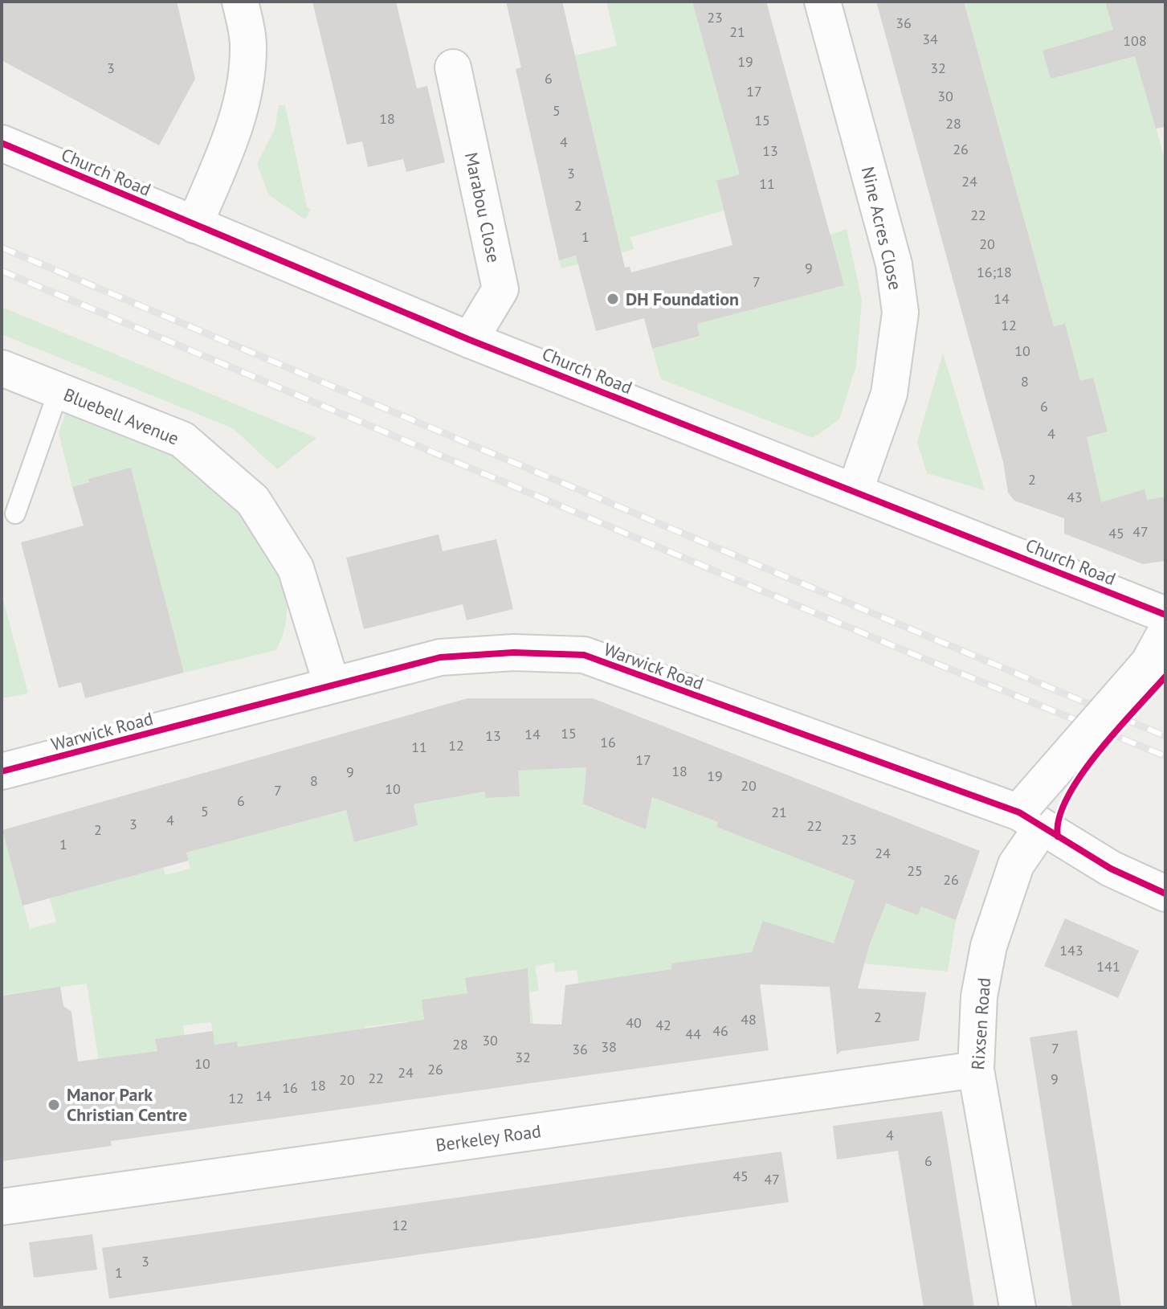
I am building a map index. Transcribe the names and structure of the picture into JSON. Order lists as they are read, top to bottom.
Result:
{
  "streets": {
    "street": [
      "Church Road",
      "Marabou Close",
      "Nine Acres Close",
      "Bluebell Avenue",
      "Warwick Road",
      "Rixsen Road",
      "Berkeley Road"
    ]
  },
  "crossings": [
    ["Church Road", "Marabou Close"],
    ["Church Road", "Nine Acres Close"],
    ["Bluebell Avenue", "Warwick Road"],
    ["Warwick Road", "Rixsen Road"],
    ["Rixsen Road", "Berkeley Road"]
  ],
  "places": ["DH Foundation", "Manor Park Christian Centre"],
  "house_numbers": [
    "23",
    "36",
    "21",
    "34",
    "108",
    "19",
    "3",
    "32",
    "6",
    "17",
    "30",
    "5",
    "18",
    "15",
    "28",
    "4",
    "26",
    "13",
    "3",
    "24",
    "11",
    "2",
    "22",
    "1",
    "20",
    "9",
    "16;18",
    "7",
    "14",
    "12",
    "10",
    "8",
    "6",
    "4",
    "2",
    "43",
    "47",
    "45",
    "15",
    "14",
    "13",
    "16",
    "12",
    "11",
    "17",
    "18",
    "9",
    "19",
    "8",
    "20",
    "10",
    "7",
    "6",
    "5",
    "21",
    "4",
    "3",
    "22",
    "2",
    "23",
    "1",
    "24",
    "25",
    "26",
    "143",
    "141",
    "2",
    "48",
    "40",
    "42",
    "46",
    "44",
    "30",
    "28",
    "38",
    "7",
    "36",
    "32",
    "10",
    "26",
    "24",
    "22",
    "9",
    "20",
    "18",
    "16",
    "14",
    "12",
    "4",
    "6",
    "45",
    "47",
    "12",
    "3",
    "1"
  ]
}
